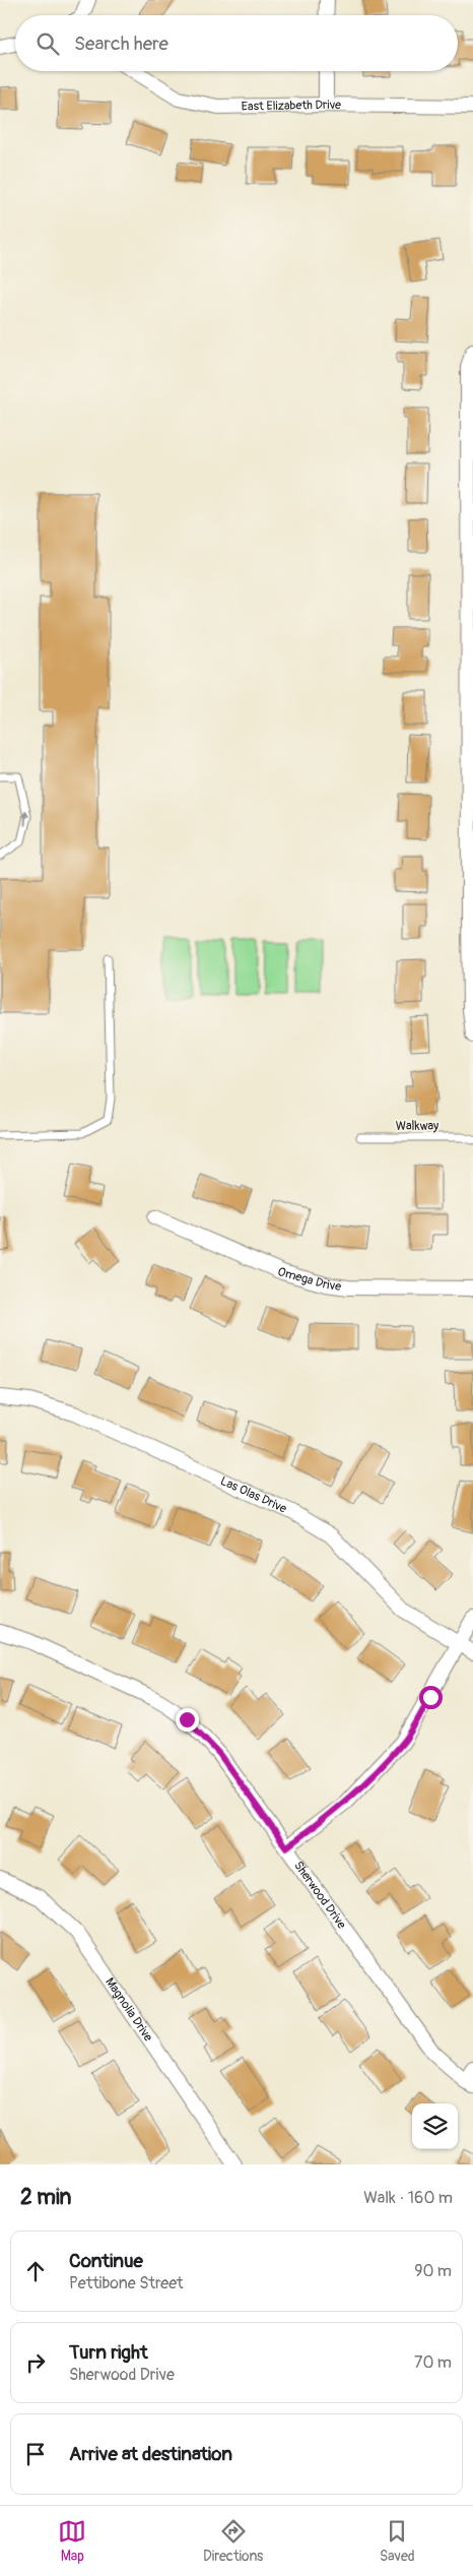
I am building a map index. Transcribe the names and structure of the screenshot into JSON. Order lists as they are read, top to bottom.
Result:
{
  "streets": {
    "street": [
      "East Elizabeth Drive",
      "Omega Drive",
      "Las Olas Drive",
      "Sherwood Drive",
      "Magnolia Drive"
    ],
    "lane": ["Walkway"]
  },
  "page": {
    "search": "Search here",
    "heading": ["2 min", "Walk · 160 m"],
    "list": [
      ["Continue", "Pettibone Street", "90 m"],
      ["Turn right", "Sherwood Drive", "70 m"],
      "Arrive at destination"
    ],
    "nav": ["Map", "Directions", "Saved"]
  }
}
